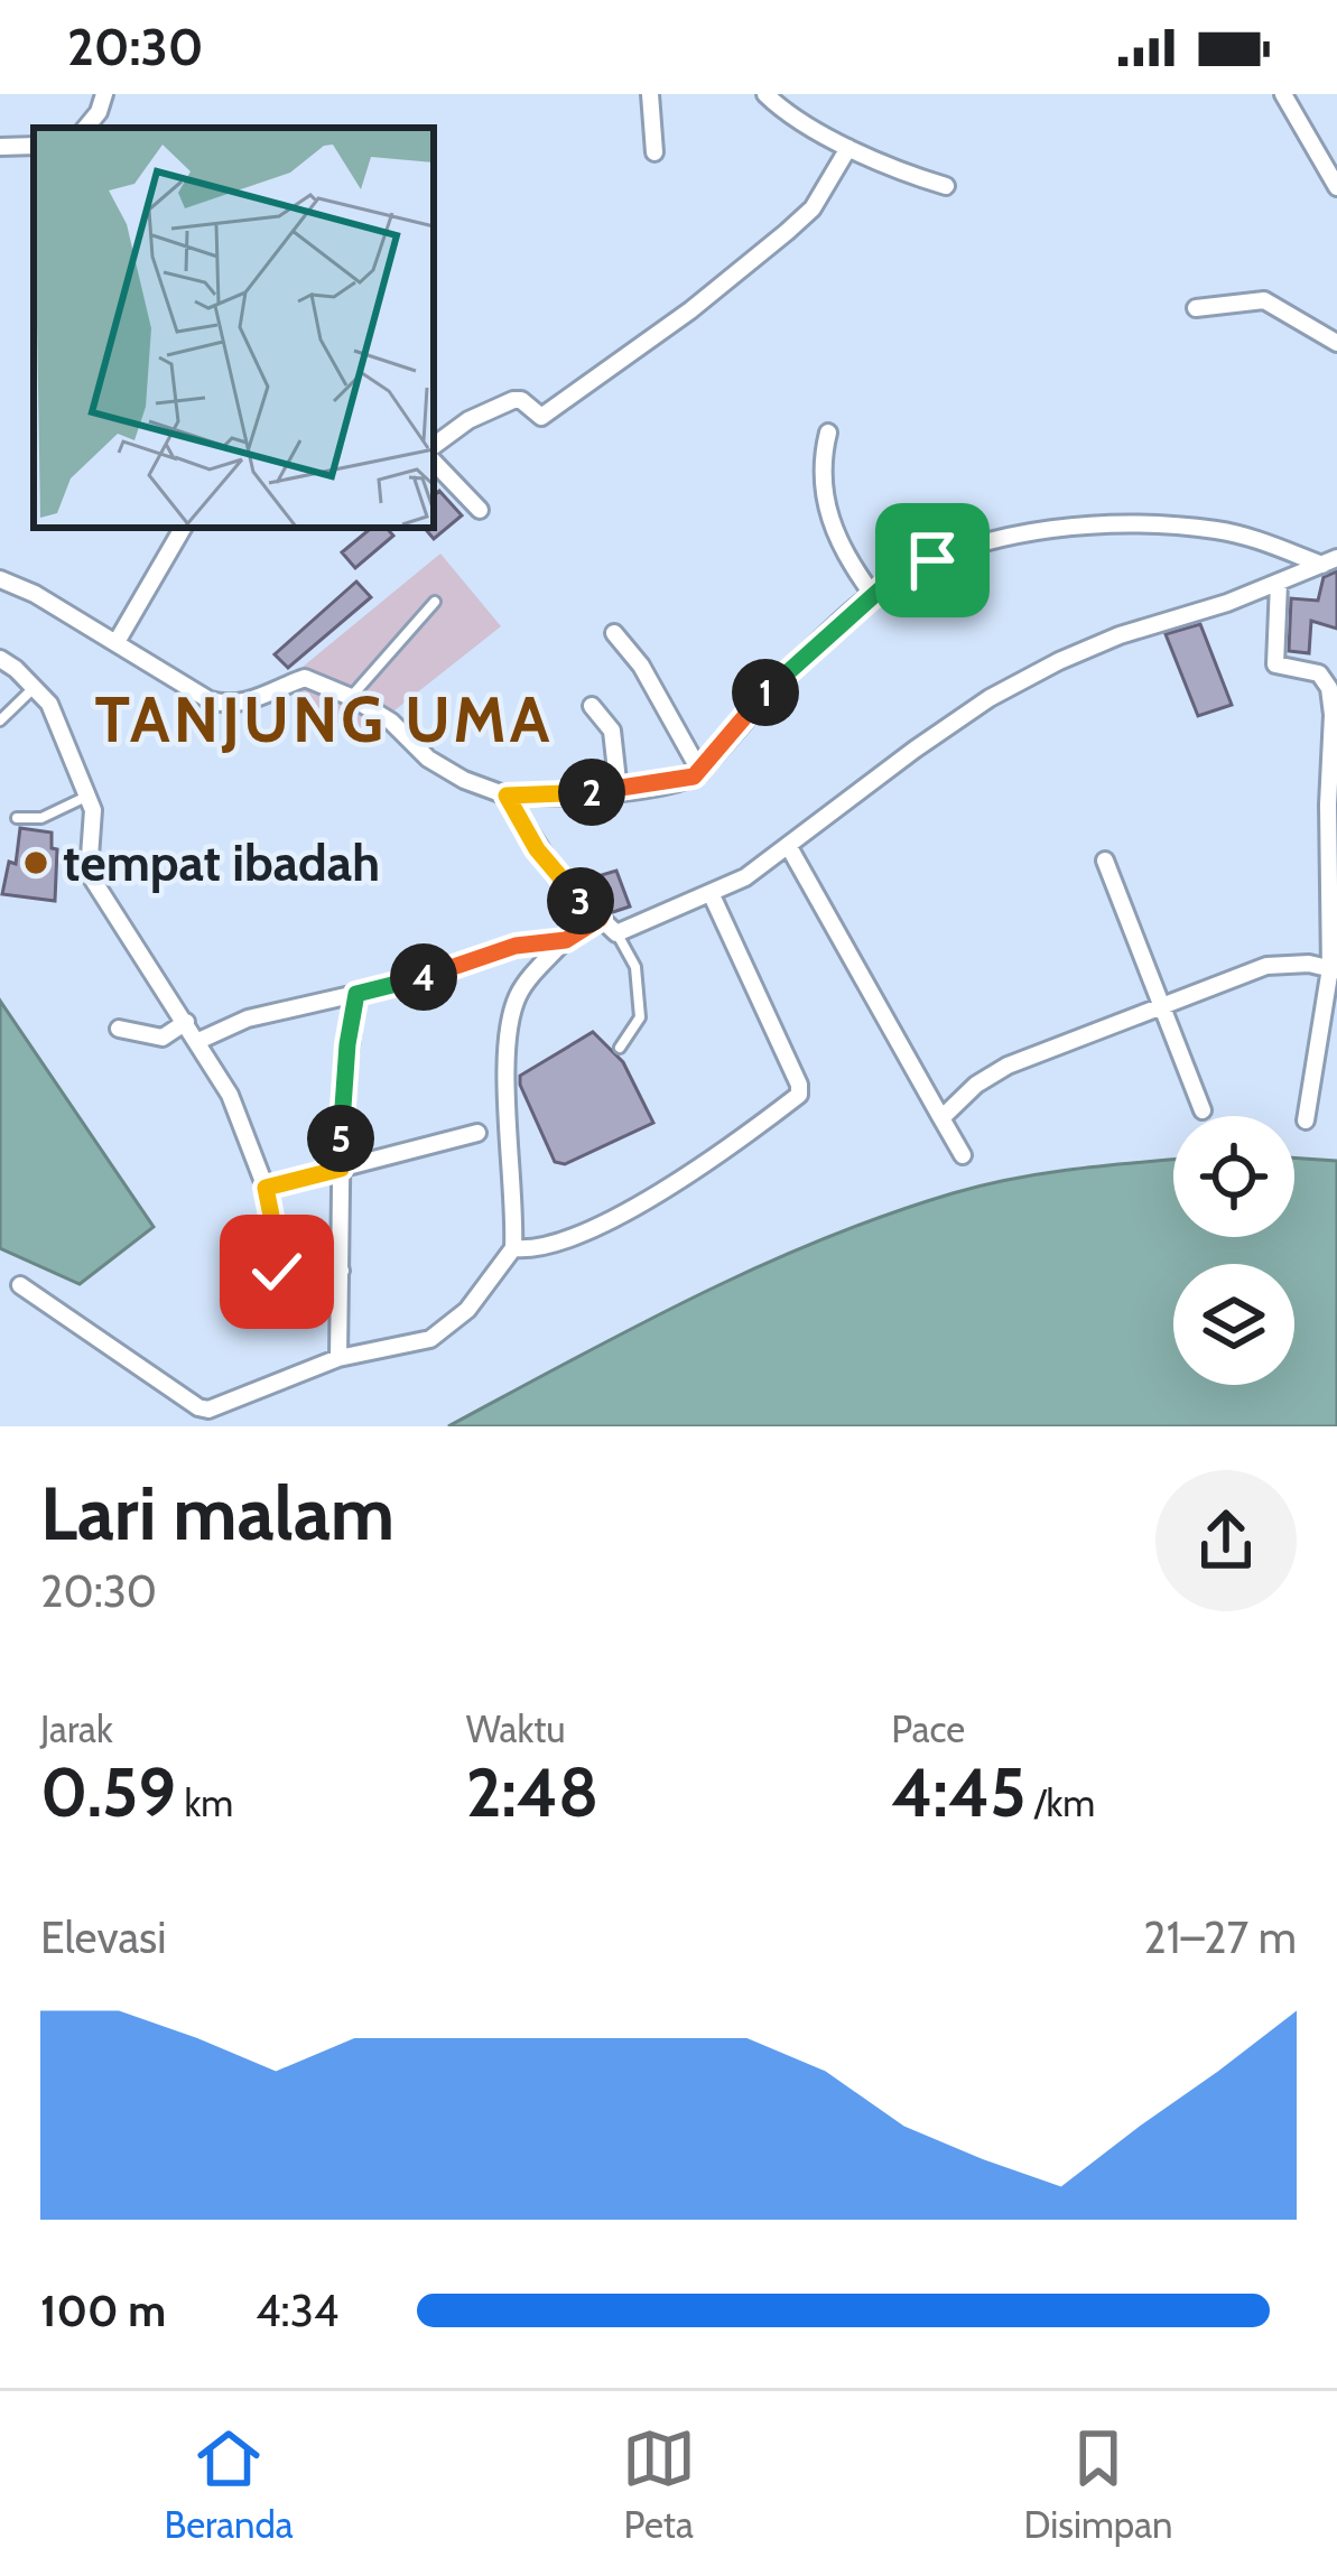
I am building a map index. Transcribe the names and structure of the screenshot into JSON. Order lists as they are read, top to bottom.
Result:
{
  "districts": ["TANJUNG UMA"],
  "places": ["tempat ibadah"],
  "page": {
    "status": "20:30",
    "pins": [
      "1",
      "2",
      "3",
      "4",
      "5"
    ],
    "heading": ["Lari malam", "20:30"],
    "stats": [
      ["Jarak", "0.59 km"],
      ["Waktu", "2:48"],
      ["Pace", "4:45 /km"]
    ],
    "chart": ["Elevasi", "21–27 m"],
    "list": [
      {
        "name": "100 m",
        "note": "4:34"
      }
    ],
    "tabs": ["Beranda", "Peta", "Disimpan"]
  }
}
